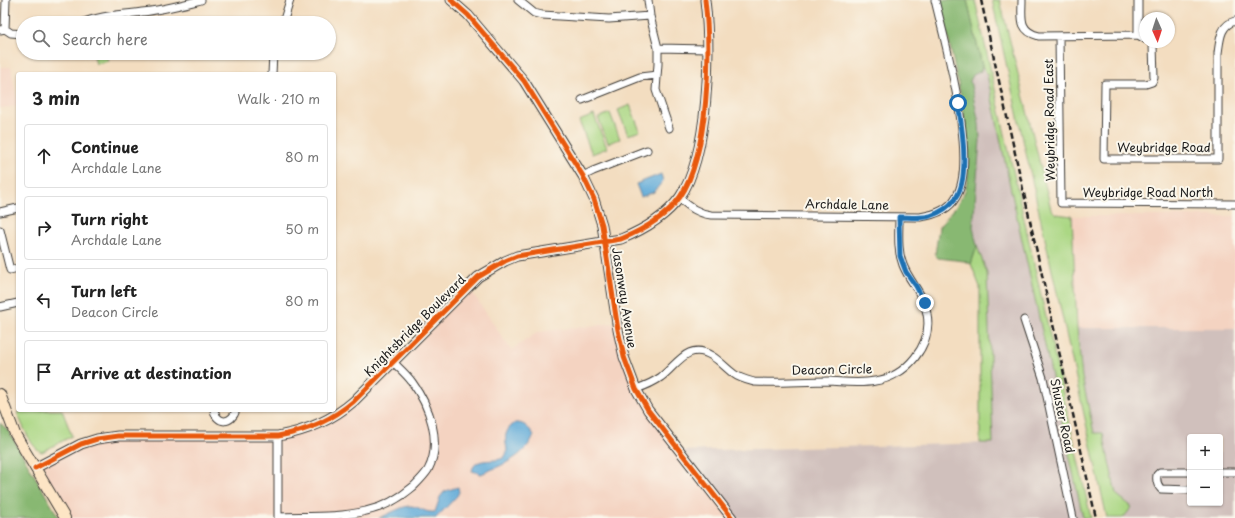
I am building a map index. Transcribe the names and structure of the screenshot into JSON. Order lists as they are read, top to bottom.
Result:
{
  "streets": {
    "street": [
      "Weybridge Road East",
      "Weybridge Road",
      "Weybridge Road North",
      "Archdale Lane",
      "Jasonway Avenue",
      "Knightsbridge Boulevard",
      "Deacon Circle",
      "Shuster Road"
    ]
  },
  "crossings": [
    ["Weybridge Road East", "Weybridge Road North"],
    ["Archdale Lane", "Knightsbridge Boulevard"],
    ["Archdale Lane", "Deacon Circle"],
    ["Jasonway Avenue", "Knightsbridge Boulevard"],
    ["Jasonway Avenue", "Deacon Circle"]
  ],
  "north": "bottom",
  "page": {
    "search": "Search here",
    "heading": ["3 min", "Walk · 210 m"],
    "list": [
      ["Continue", "Archdale Lane", "80 m"],
      ["Turn right", "Archdale Lane", "50 m"],
      ["Turn left", "Deacon Circle", "80 m"],
      "Arrive at destination"
    ],
    "map_buttons": ["+", "−"]
  }
}
